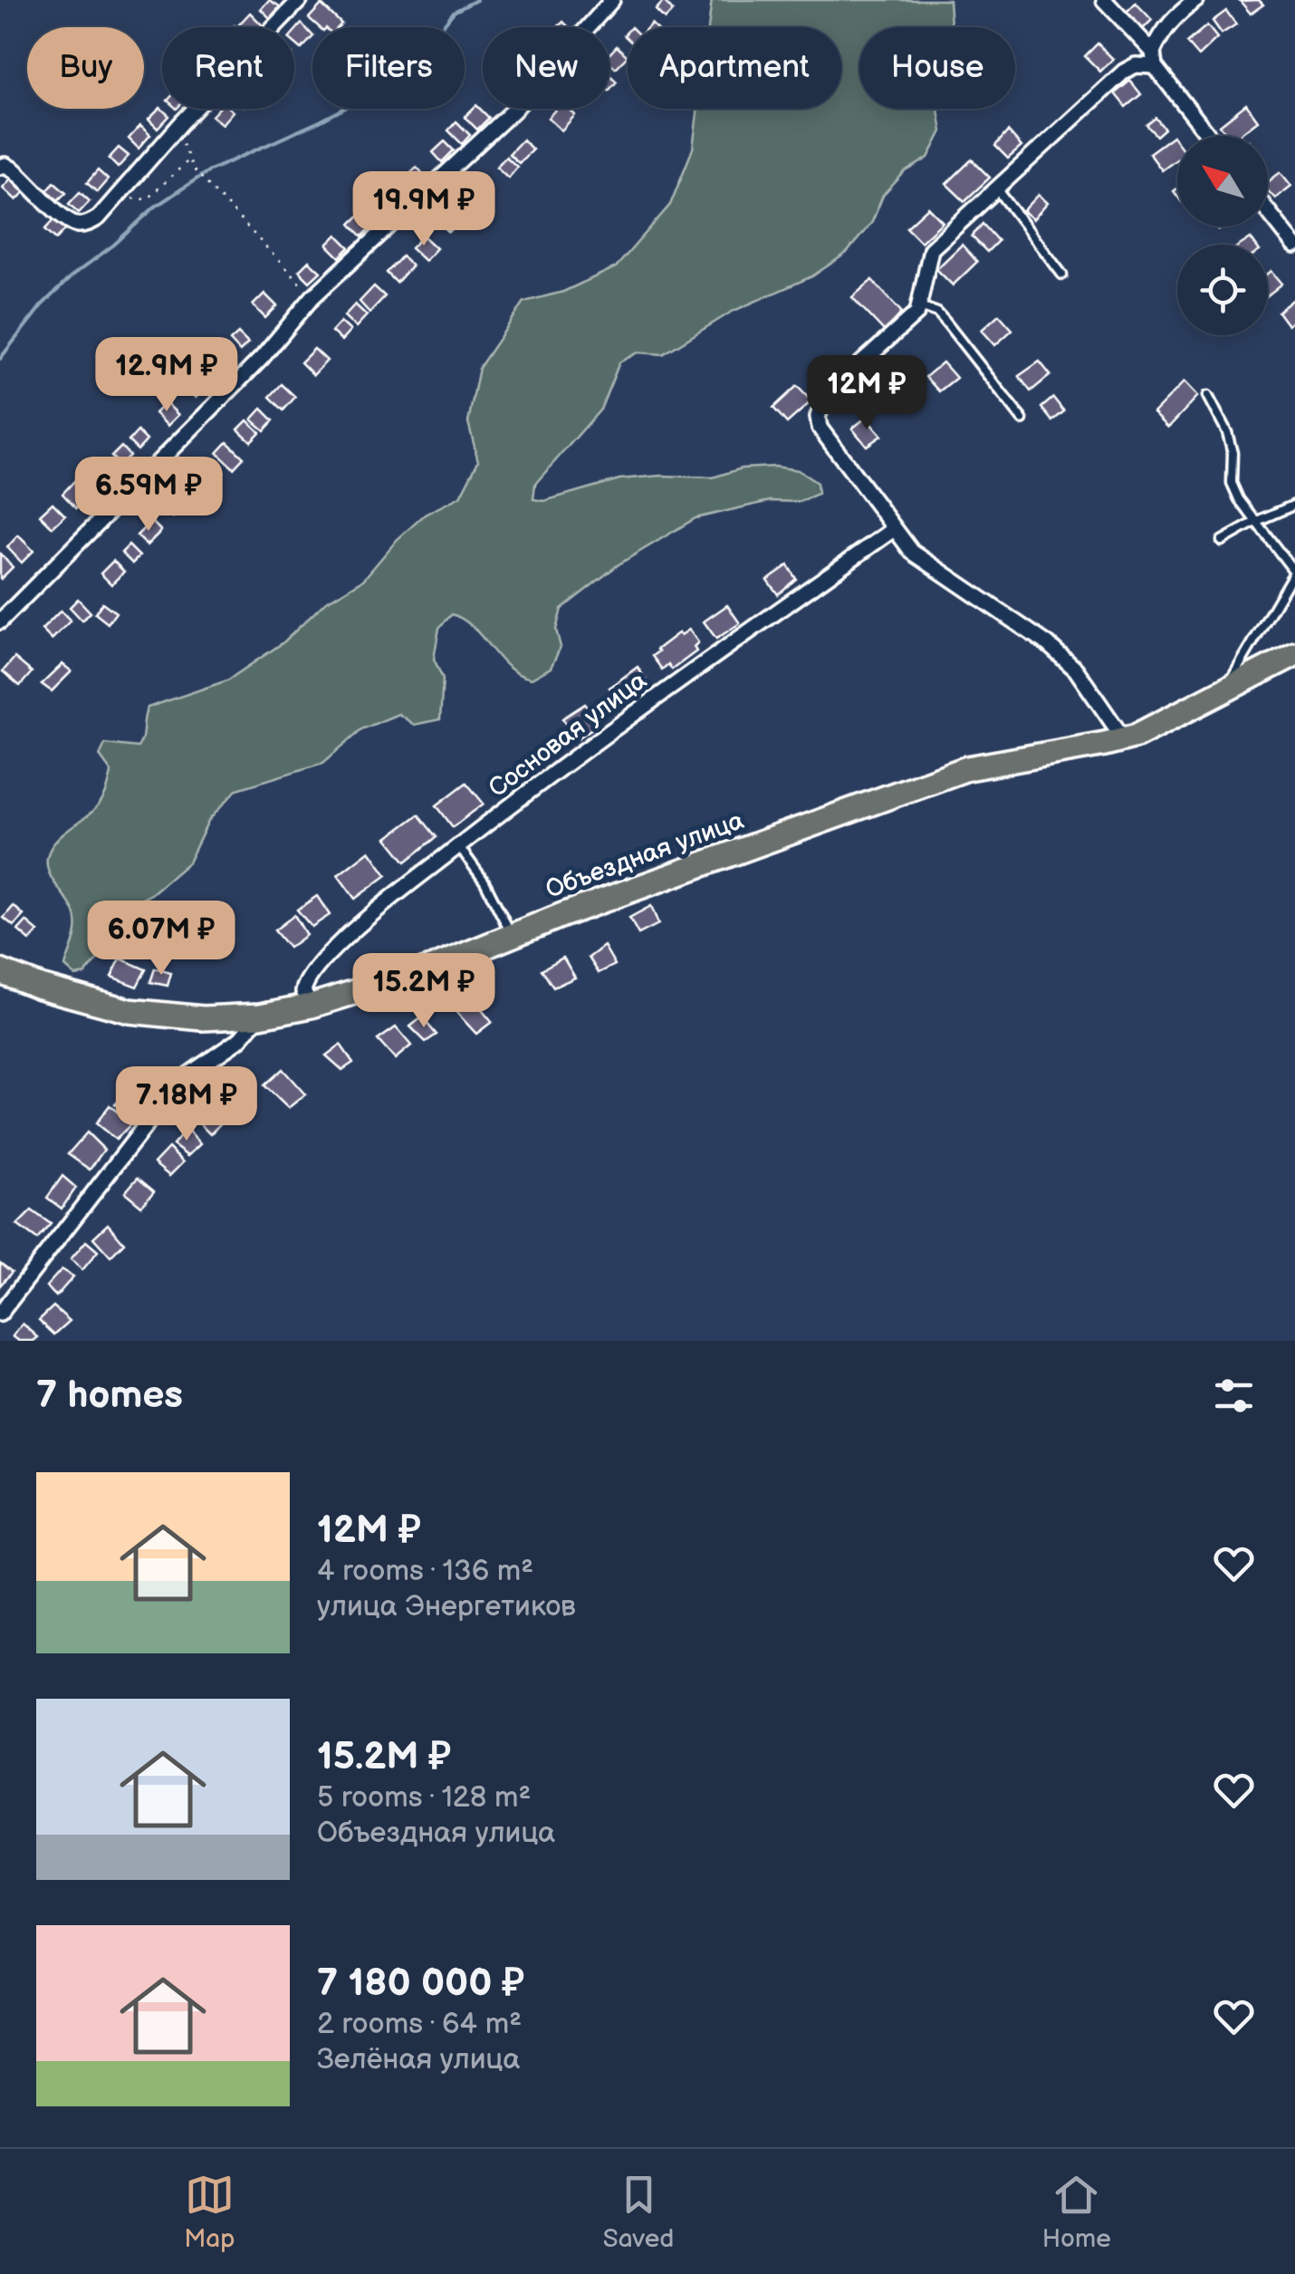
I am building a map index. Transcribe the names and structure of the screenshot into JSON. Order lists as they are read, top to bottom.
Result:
{
  "streets": {
    "main road": ["Объездная улица"],
    "street": ["Сосновая улица"]
  },
  "crossings": [
    ["Сосновая улица", "Объездная улица"]
  ],
  "north": "top left",
  "page": {
    "chip": [
      "Buy",
      "Rent",
      "Filters",
      "New",
      "Apartment",
      "House"
    ],
    "price": [
      "19.9M ₽",
      "12.9M ₽",
      "12M ₽",
      "6.59M ₽",
      "6.07M ₽",
      "15.2M ₽",
      "7.18M ₽"
    ],
    "heading": "7 homes",
    "list": [
      {
        "name": "12M ₽",
        "note": "4 rooms · 136 m² · улица Энергетиков"
      },
      {
        "name": "15.2M ₽",
        "note": "5 rooms · 128 m² · Объездная улица"
      },
      {
        "name": "7 180 000 ₽",
        "note": "2 rooms · 64 m² · Зелёная улица"
      }
    ],
    "tabs": ["Map", "Saved", "Home"]
  }
}
